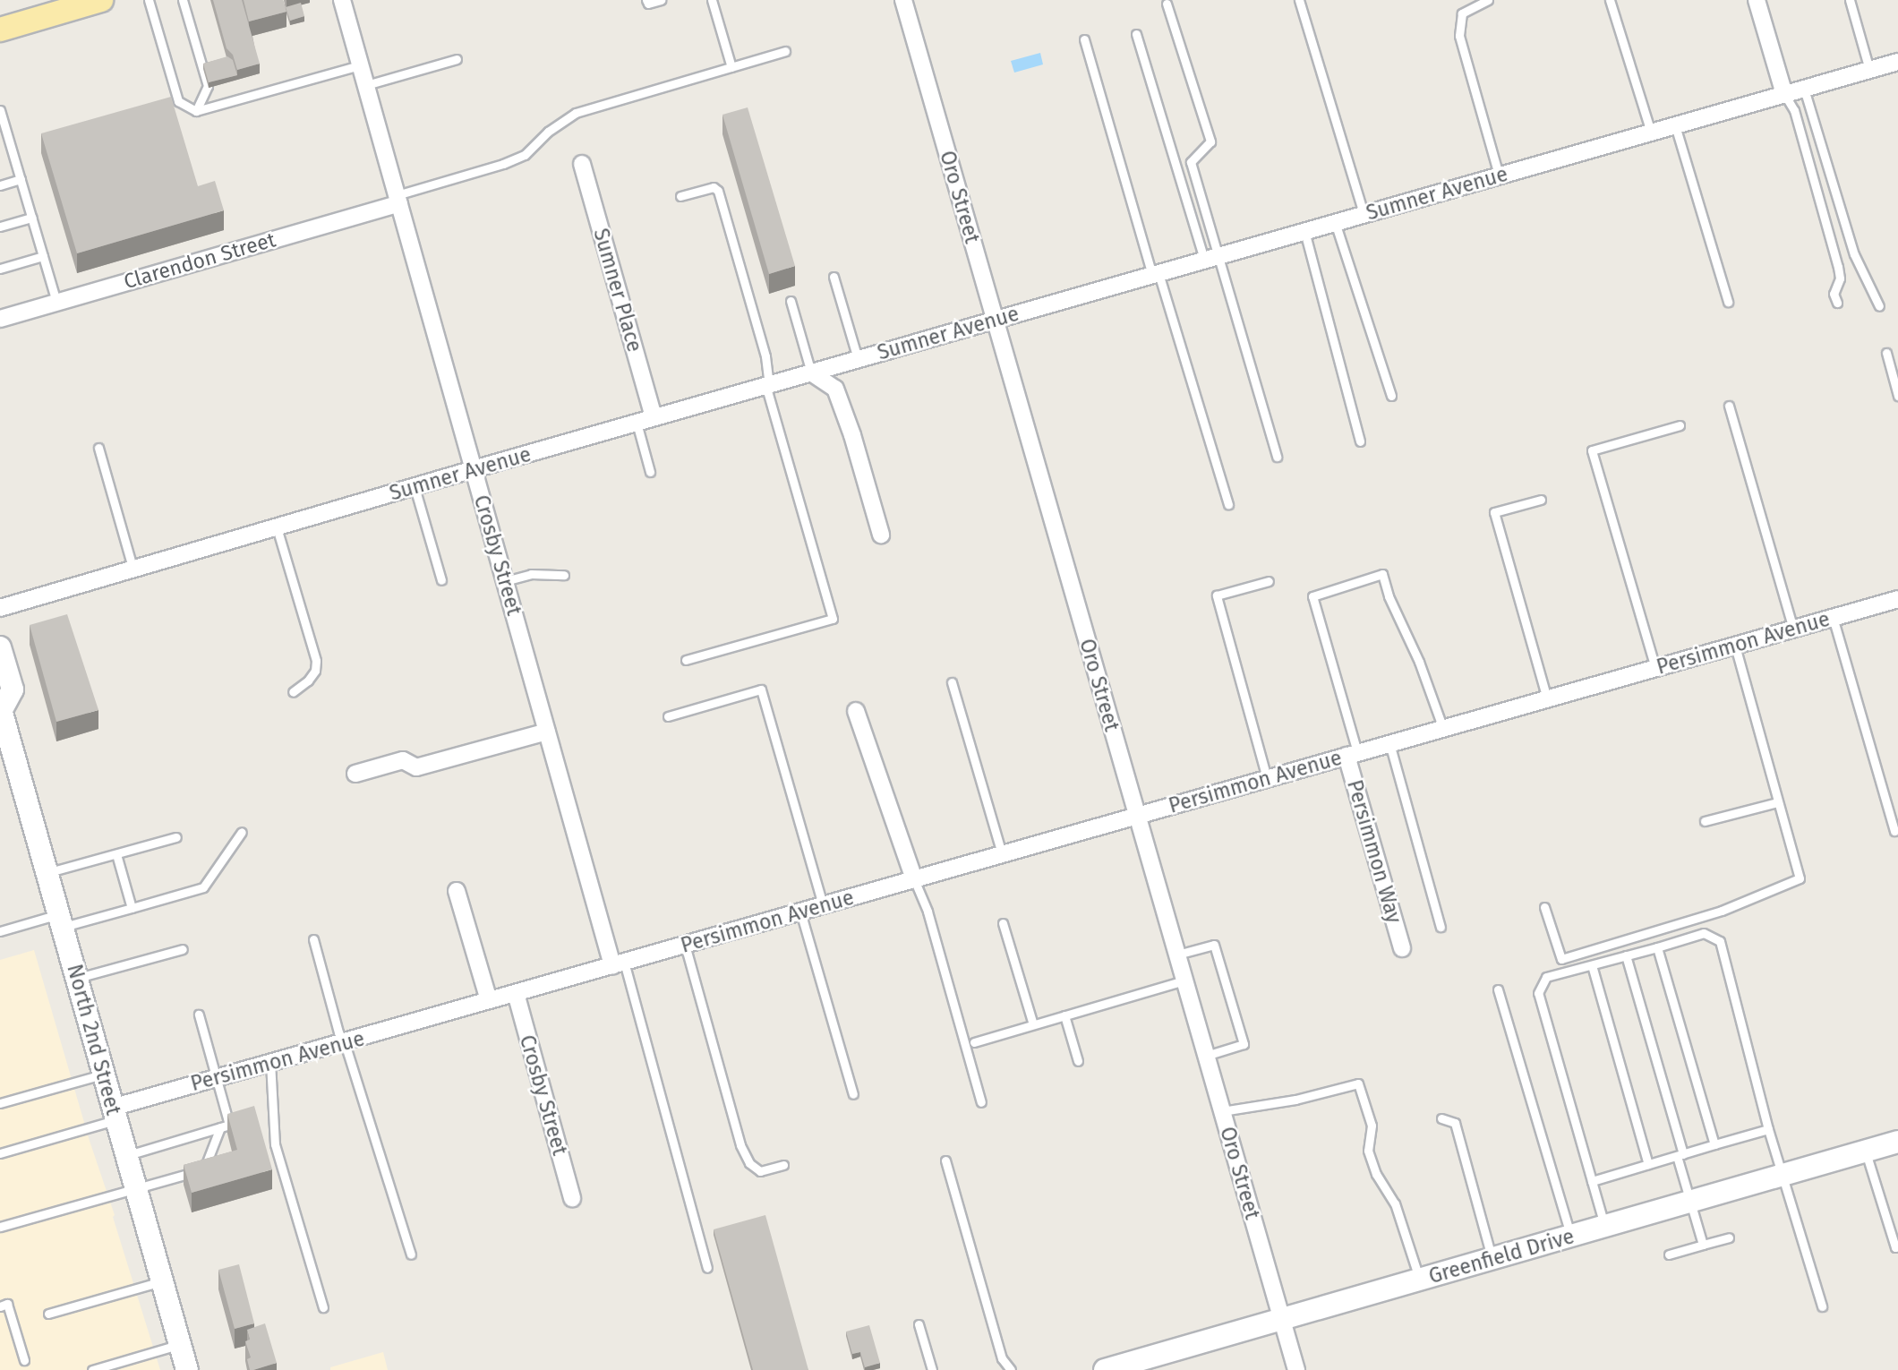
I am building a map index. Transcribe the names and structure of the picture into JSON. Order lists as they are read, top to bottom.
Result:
{
  "streets": {
    "main road": ["North 2nd Street", "Greenfield Drive"],
    "street": [
      "Sumner Avenue",
      "Oro Street",
      "Clarendon Street",
      "Sumner Place",
      "Crosby Street",
      "Persimmon Avenue",
      "Persimmon Way"
    ]
  },
  "crossings": [
    ["Sumner Avenue", "Oro Street"],
    ["Sumner Avenue", "Sumner Place"],
    ["Sumner Avenue", "Crosby Street"],
    ["Oro Street", "Persimmon Avenue"],
    ["Oro Street", "Greenfield Drive"],
    ["Clarendon Street", "Crosby Street"],
    ["Crosby Street", "Persimmon Avenue"],
    ["Persimmon Avenue", "Persimmon Way"],
    ["Persimmon Avenue", "North 2nd Street"]
  ]
}
